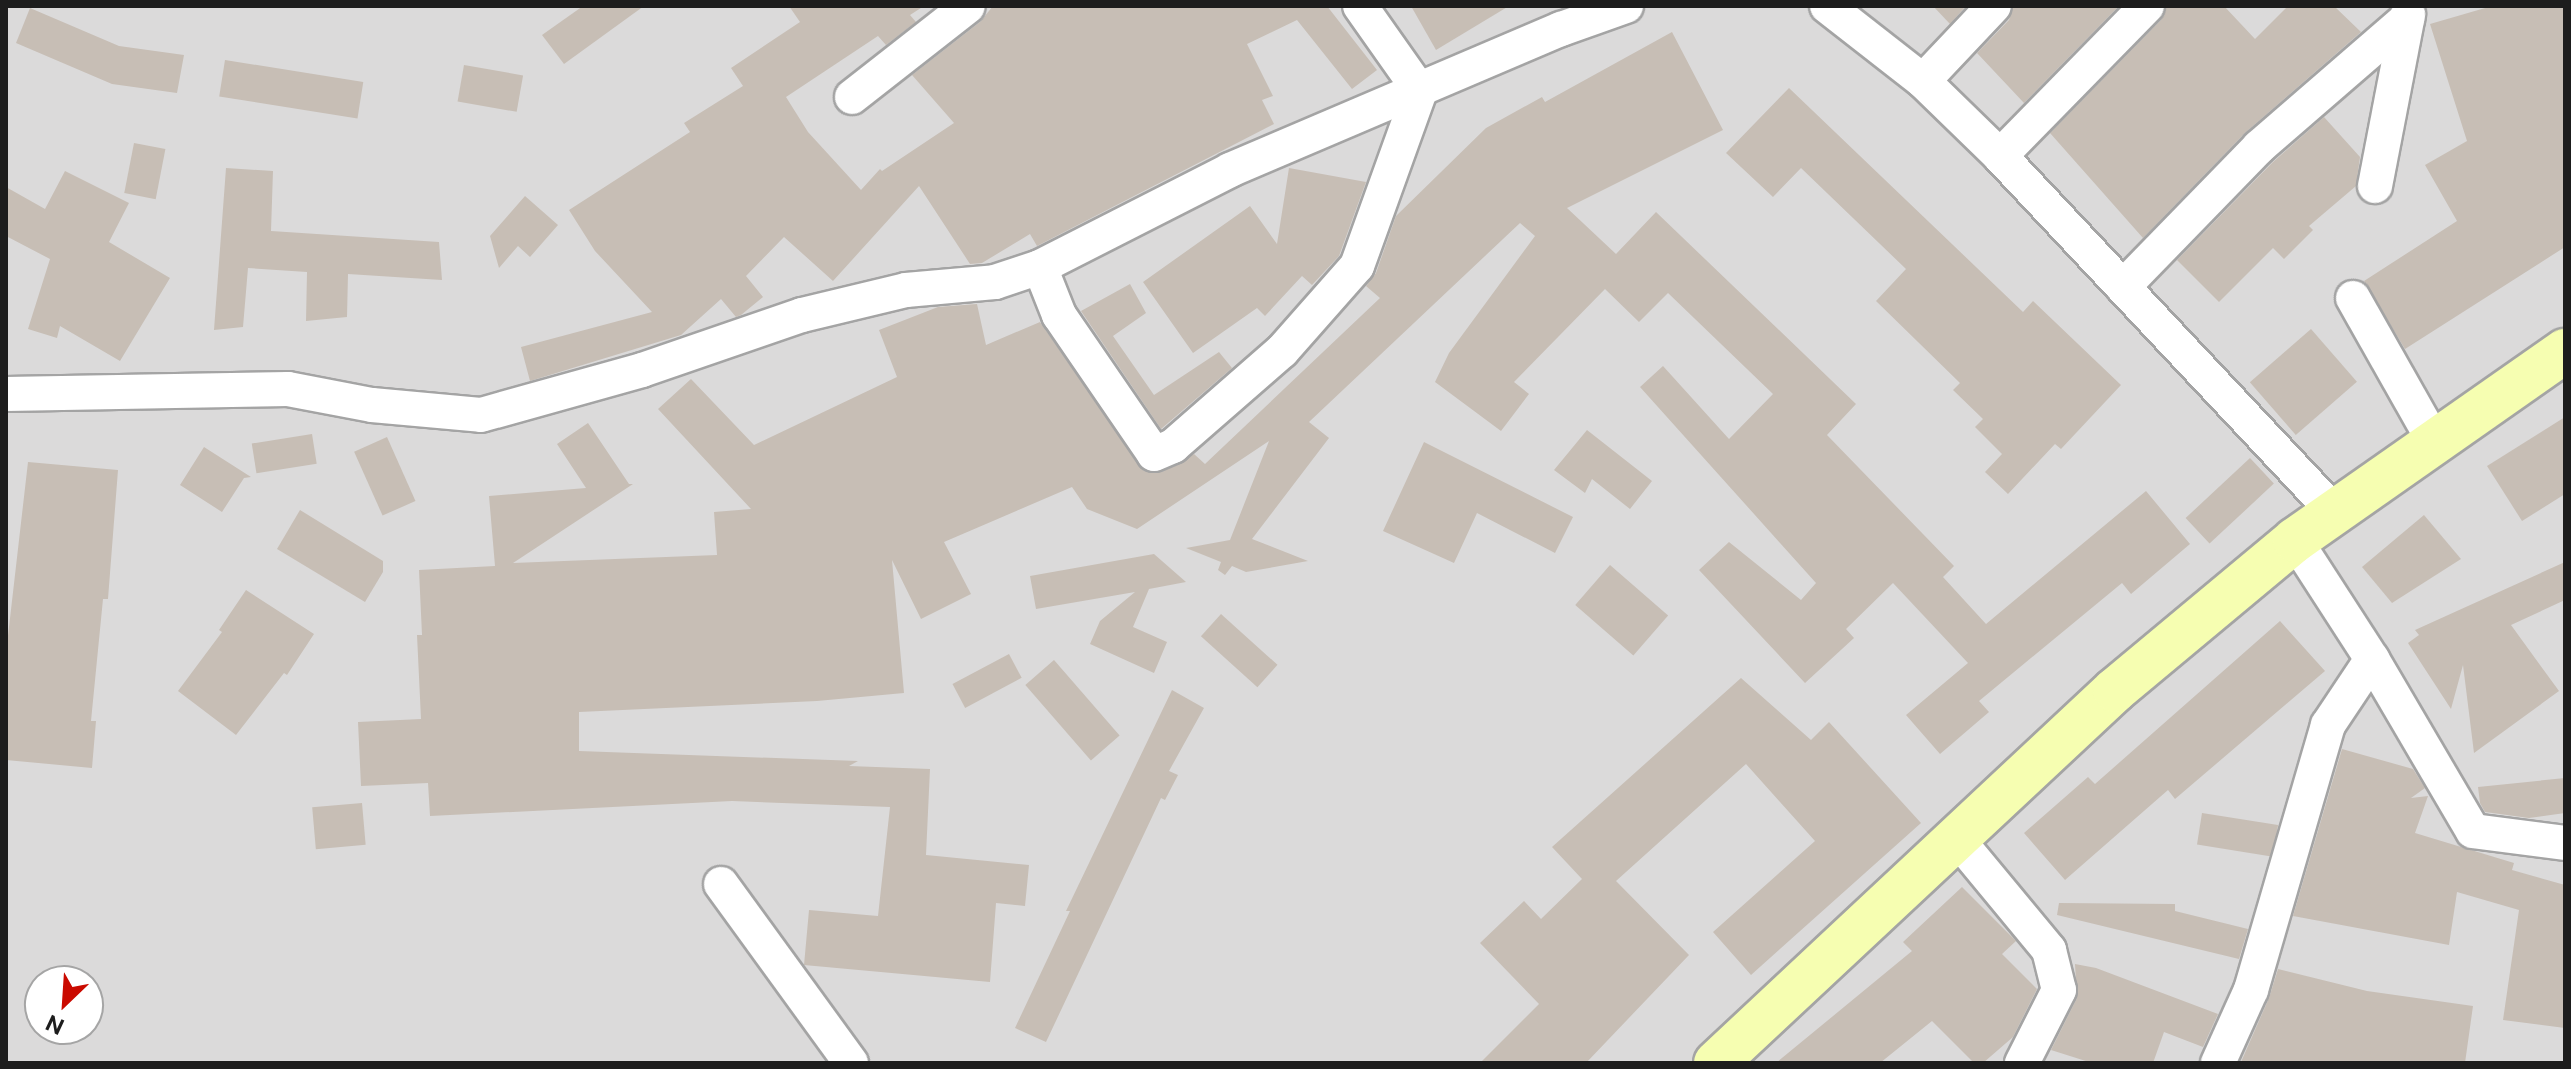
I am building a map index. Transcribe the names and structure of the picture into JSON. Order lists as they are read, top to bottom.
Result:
{
  "north": "bottom left"
}
